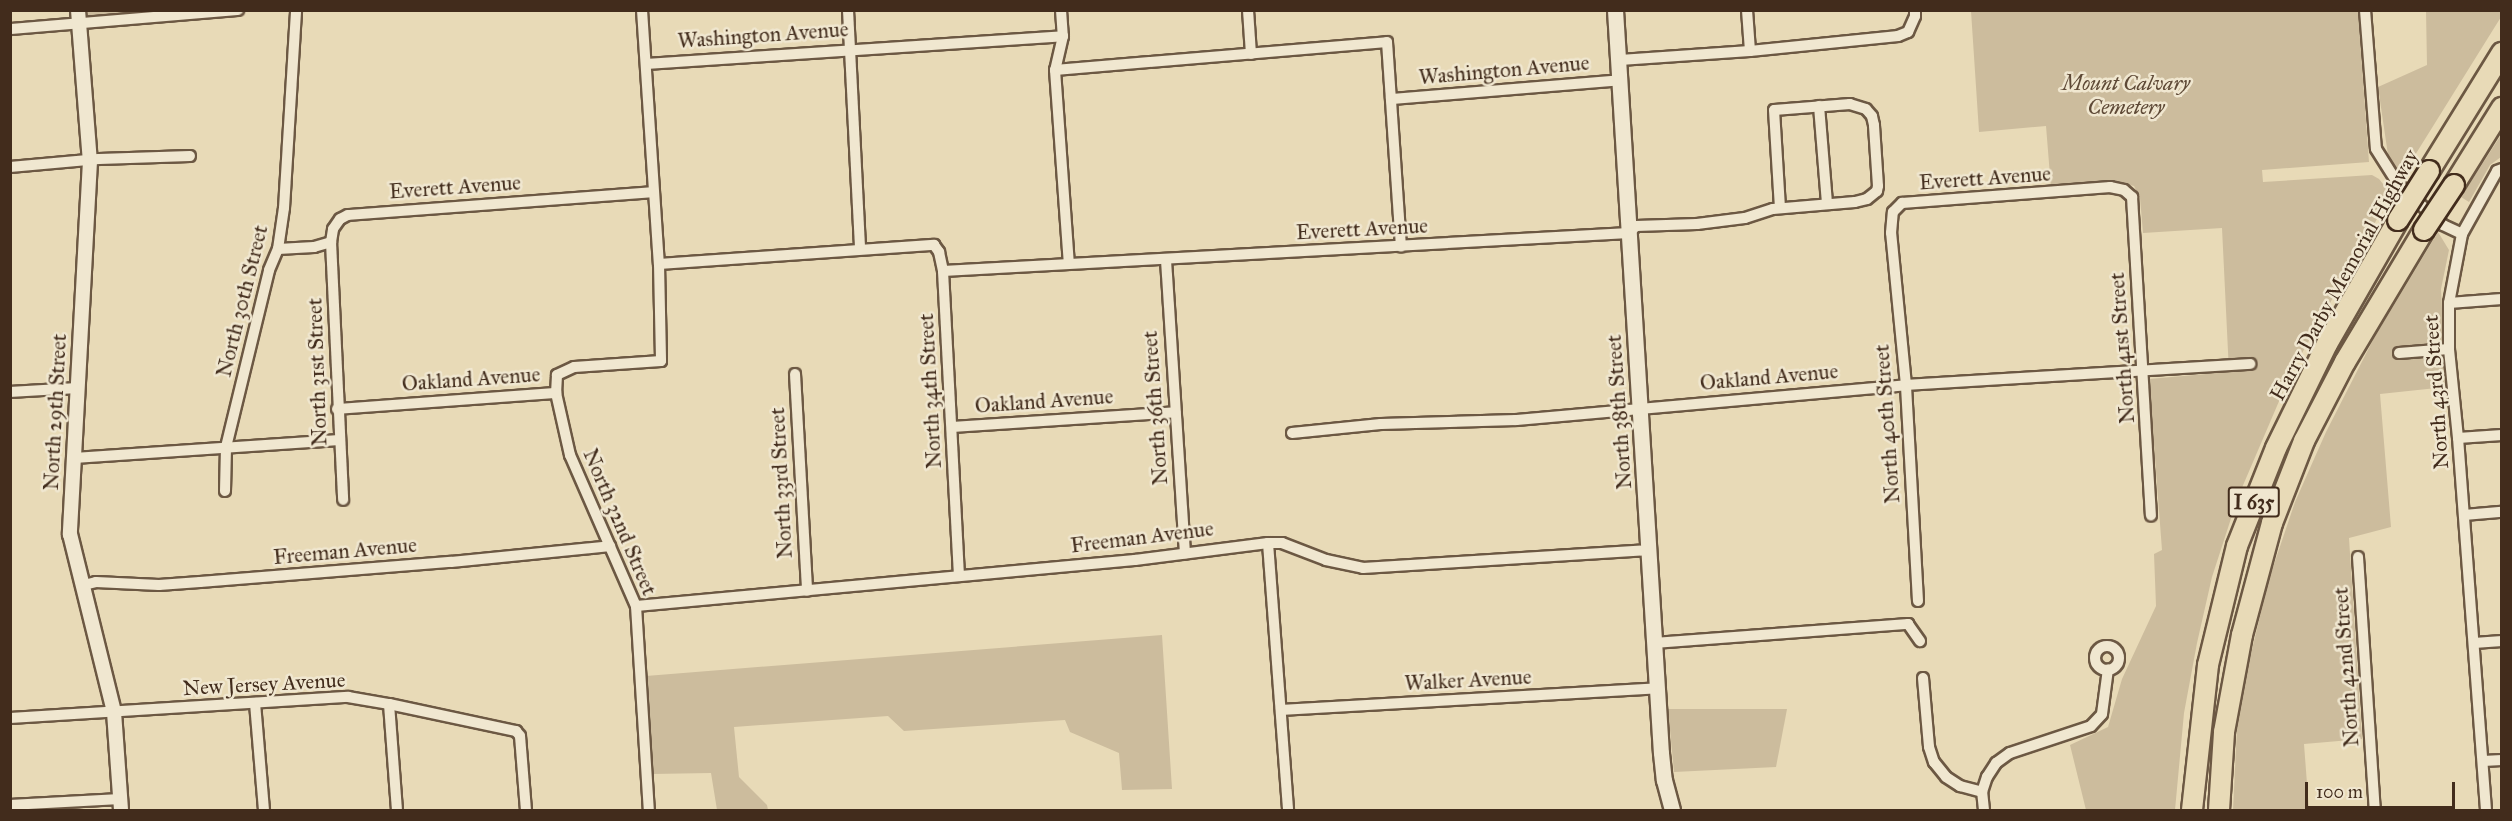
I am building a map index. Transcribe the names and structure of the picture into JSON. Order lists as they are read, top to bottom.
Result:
{
  "streets": {
    "highway": ["Harry Darby Memorial Highway", "I 635"],
    "main road": ["North 38th Street"],
    "street": [
      "Washington Avenue",
      "Everett Avenue",
      "North 30th Street",
      "North 41st Street",
      "North 31st Street",
      "Oakland Avenue",
      "North 34th Street",
      "North 43rd Street",
      "North 36th Street",
      "North 29th Street",
      "North 40th Street",
      "North 33rd Street",
      "North 32nd Street",
      "Freeman Avenue",
      "North 42nd Street",
      "Walker Avenue",
      "New Jersey Avenue"
    ]
  },
  "crossings": [
    ["Washington Avenue", "North 38th Street"],
    ["Everett Avenue", "North 41st Street"],
    ["Everett Avenue", "North 31st Street"],
    ["Everett Avenue", "North 34th Street"],
    ["Everett Avenue", "North 36th Street"],
    ["Everett Avenue", "North 38th Street"],
    ["Everett Avenue", "North 40th Street"],
    ["North 41st Street", "Oakland Avenue"],
    ["North 31st Street", "Oakland Avenue"],
    ["Oakland Avenue", "North 34th Street"],
    ["Oakland Avenue", "North 36th Street"],
    ["Oakland Avenue", "North 38th Street"],
    ["Oakland Avenue", "North 40th Street"],
    ["Oakland Avenue", "North 32nd Street"],
    ["North 34th Street", "Freeman Avenue"],
    ["North 36th Street", "Freeman Avenue"],
    ["North 29th Street", "Freeman Avenue"],
    ["North 29th Street", "New Jersey Avenue"],
    ["North 38th Street", "Freeman Avenue"],
    ["North 38th Street", "Walker Avenue"],
    ["North 33rd Street", "Freeman Avenue"],
    ["North 32nd Street", "Freeman Avenue"]
  ],
  "parks": ["Mount Calvary Cemetery"],
  "scale_bar": "100 m"
}
